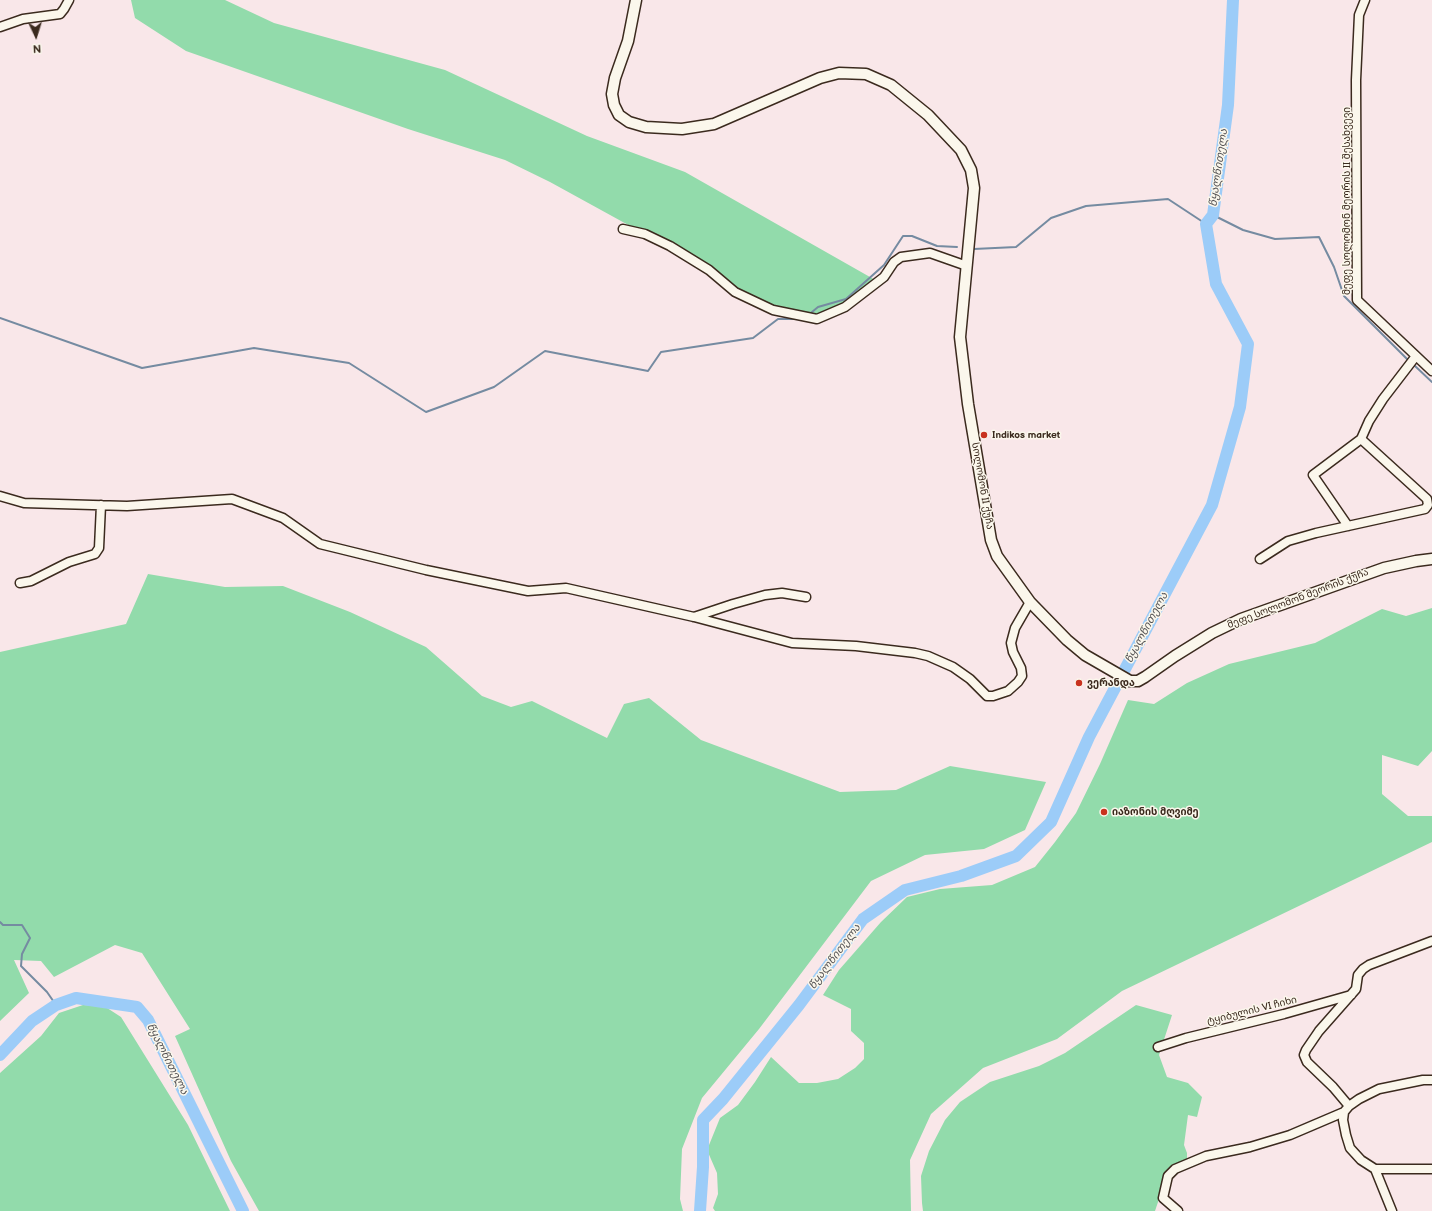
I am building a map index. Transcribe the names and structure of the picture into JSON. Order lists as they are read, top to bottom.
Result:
{
  "streets": {
    "main road": ["სოლომონ II ქუჩა", "მეფე სოლომონ მეორის ქუჩა"],
    "street": ["მეფე სოლომონ მეორის II შესახვევი", "ტყიბულის VI ჩიხი"]
  },
  "crossings": [
    ["სოლომონ II ქუჩა", "მეფე სოლომონ მეორის ქუჩა"]
  ],
  "water": ["წყალწითელა"],
  "places": ["Indikos market", "ვერანდა", "იაზონის მღვიმე"],
  "north": "bottom"
}
